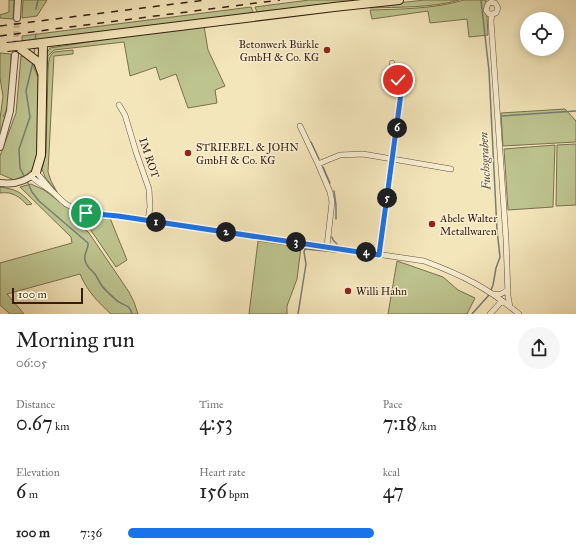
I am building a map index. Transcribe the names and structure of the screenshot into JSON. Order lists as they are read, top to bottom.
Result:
{
  "streets": {
    "street": ["IM ROT"]
  },
  "water": ["Fuchsgraben"],
  "places": [
    "Betonwerk Bürkle GmbH & Co. KG",
    "STRIEBEL & JOHN GmbH & Co. KG",
    "Abele Walter Metallwaren",
    "Willi Hahn"
  ],
  "scale_bar": "100 m",
  "page": {
    "pins": [
      "6",
      "5",
      "1",
      "2",
      "3",
      "4"
    ],
    "scale": "100 m",
    "heading": ["Morning run", "06:05"],
    "stats": [
      ["Distance", "0.67 km"],
      ["Time", "4:53"],
      ["Pace", "7:18 /km"],
      ["Elevation", "6 m"],
      ["Heart rate", "156 bpm"],
      ["kcal", "47"]
    ],
    "list": [
      {
        "name": "100 m",
        "note": "7:36"
      }
    ]
  }
}
